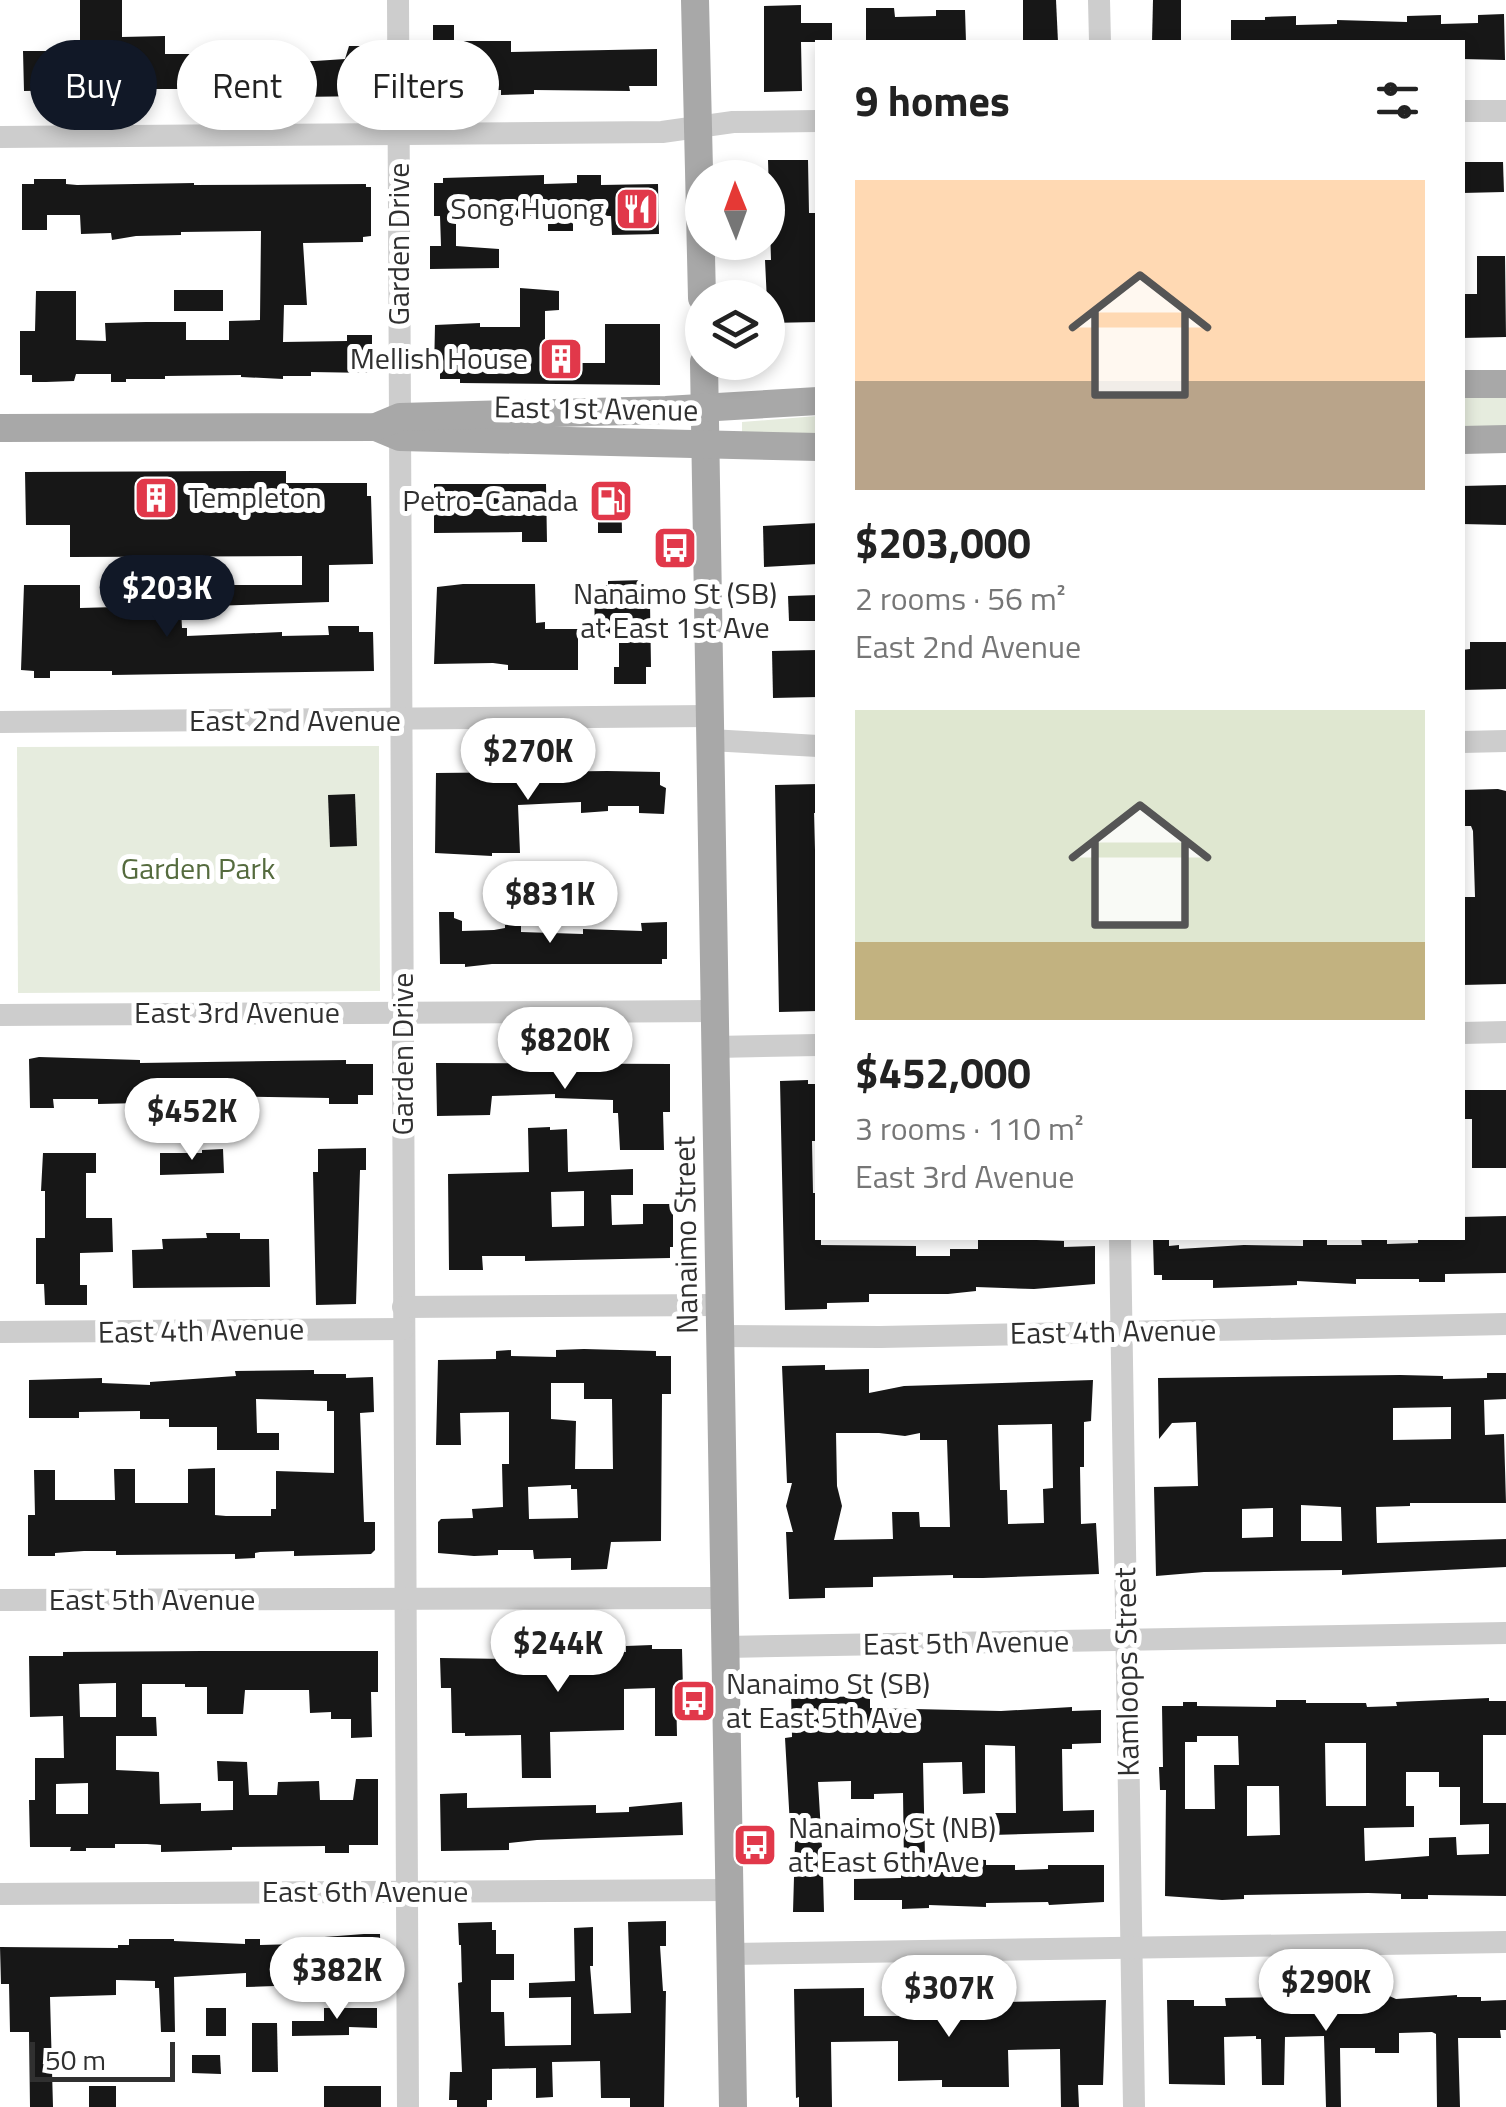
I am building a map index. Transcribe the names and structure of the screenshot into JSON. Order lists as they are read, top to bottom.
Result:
{
  "streets": {
    "main road": ["East 1st Avenue", "Nanaimo Street"],
    "street": [
      "Garden Drive",
      "East 2nd Avenue",
      "East 3rd Avenue",
      "East 4th Avenue",
      "East 5th Avenue",
      "Kamloops Street",
      "East 6th Avenue"
    ]
  },
  "crossings": [
    ["Garden Drive", "East 1st Avenue"],
    ["Garden Drive", "East 2nd Avenue"],
    ["Garden Drive", "East 3rd Avenue"],
    ["Garden Drive", "East 4th Avenue"],
    ["Garden Drive", "East 5th Avenue"],
    ["Garden Drive", "East 6th Avenue"],
    ["East 1st Avenue", "Nanaimo Street"],
    ["East 2nd Avenue", "Nanaimo Street"],
    ["East 3rd Avenue", "Nanaimo Street"],
    ["Nanaimo Street", "East 4th Avenue"],
    ["Nanaimo Street", "East 5th Avenue"],
    ["Nanaimo Street", "East 6th Avenue"],
    ["East 4th Avenue", "Kamloops Street"],
    ["East 5th Avenue", "Kamloops Street"]
  ],
  "parks": ["Garden Park"],
  "places": {
    "restaurant": ["Song Huong"],
    "building": ["Mellish House", "Templeton"],
    "fuel station": ["Petro-Canada"],
    "bus stop": ["Nanaimo St (SB) at East 1st Ave", "Nanaimo St (SB) at East 5th Ave", "Nanaimo St (NB) at East 6th Ave"]
  },
  "scale_bar": "50 m",
  "north": "top",
  "page": {
    "chip": ["Buy", "Rent", "Filters"],
    "heading": "9 homes",
    "list": [
      {
        "name": "$203,000",
        "note": "2 rooms · 56 m² · East 2nd Avenue"
      },
      {
        "name": "$452,000",
        "note": "3 rooms · 110 m² · East 3rd Avenue"
      }
    ],
    "price": [
      "$203K",
      "$270K",
      "$831K",
      "$820K",
      "$452K",
      "$244K",
      "$382K",
      "$290K",
      "$307K"
    ],
    "scale": "50 m"
  }
}
